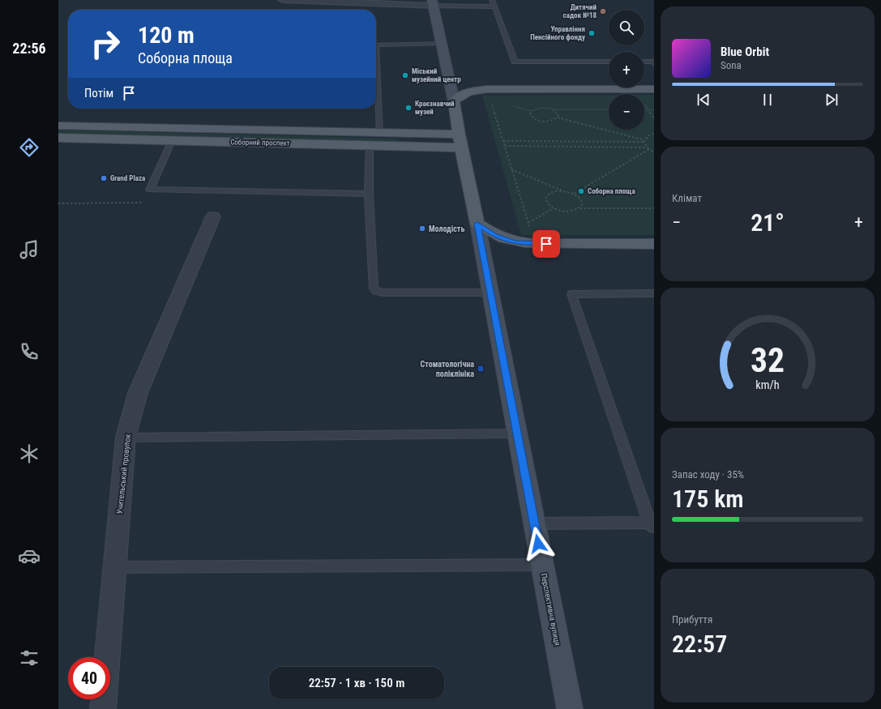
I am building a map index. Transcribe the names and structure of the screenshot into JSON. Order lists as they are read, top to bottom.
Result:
{
  "streets": {
    "main road": ["Соборний проспект"],
    "street": ["Учительський провулок", "Перспективна вулиця"]
  },
  "places": {
    "other": [
      "Дитячий садок №18",
      "Управління Пенсійного фонду",
      "Міський музейний центр",
      "Краєзнавчий музей",
      "Grand Plaza",
      "Соборна площа",
      "Молодість"
    ],
    "transit": ["Стоматологічна поліклініка"]
  },
  "page": {
    "tabs": "22:56",
    "map_buttons": ["+", "−"],
    "turn": ["120 m", "Соборна площа"],
    "song": ["Blue Orbit", "Sona"],
    "then": "Потім",
    "tile": [
      "Клімат",
      ["Запас ходу · 35%", "175 km"],
      ["Прибуття", "22:57"]
    ],
    "heat": ["−", "21°", "+"],
    "limit": "40",
    "trip": "22:57 · 1 хв · 150 m",
    "gauge": ["32", "km/h"]
  }
}
